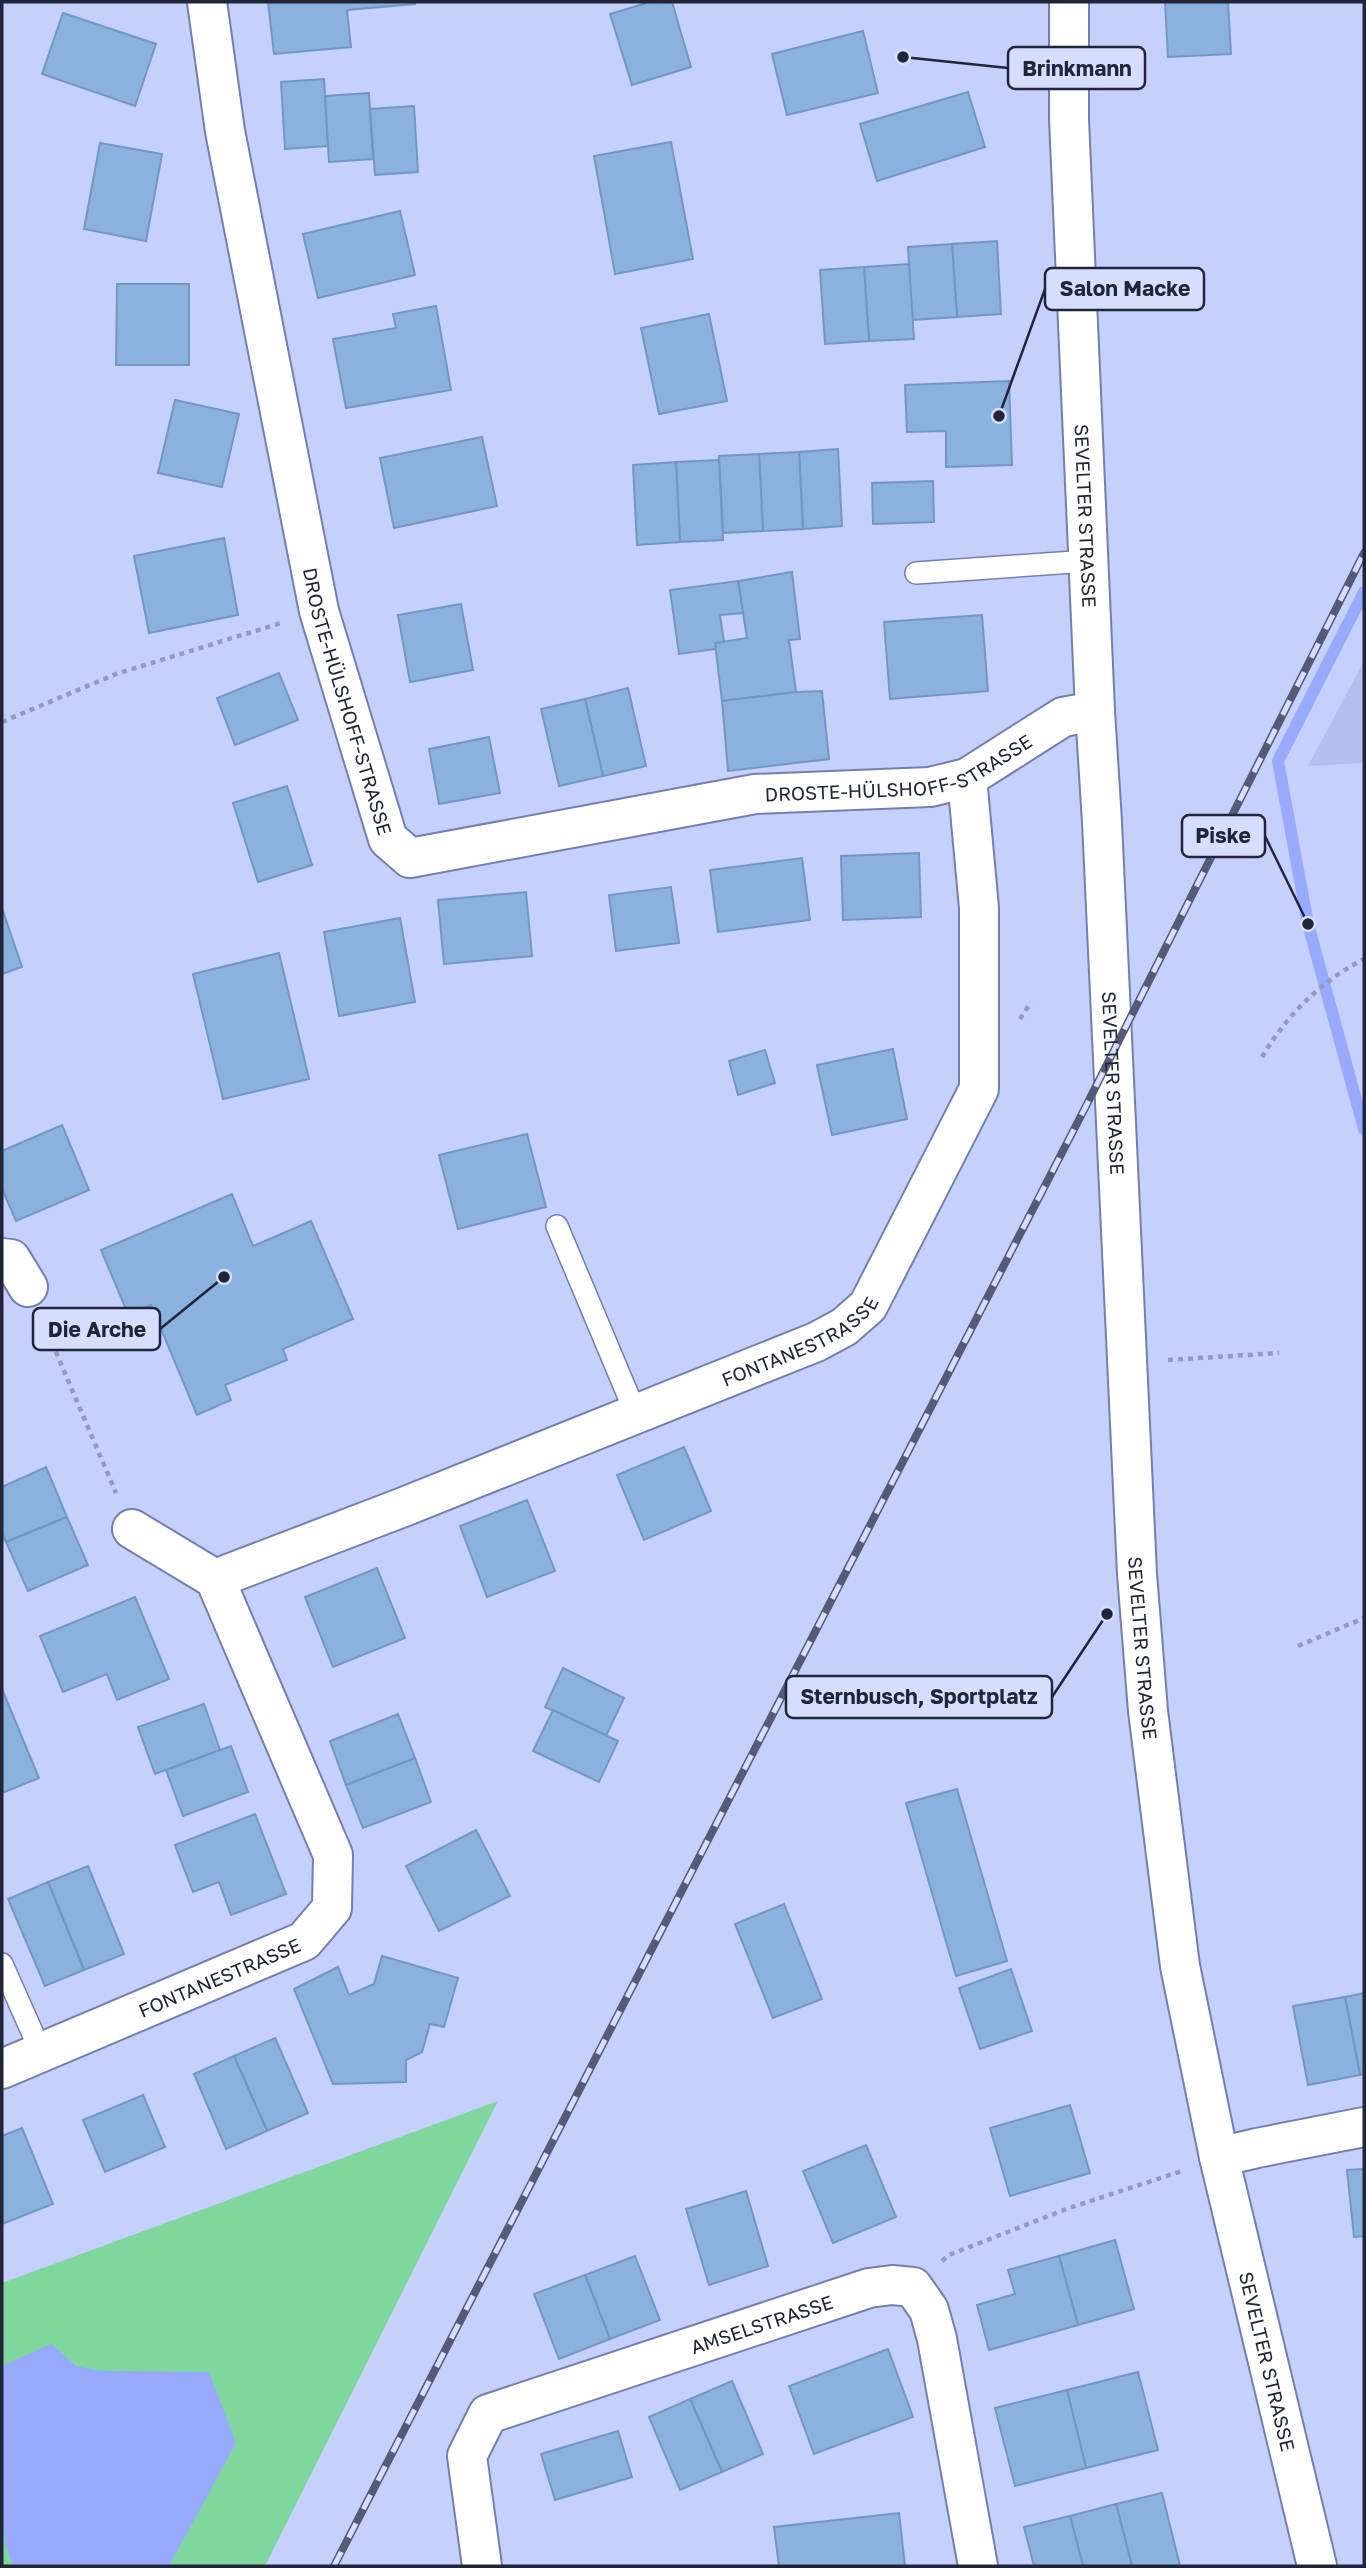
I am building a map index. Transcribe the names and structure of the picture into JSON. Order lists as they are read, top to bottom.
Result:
{
  "streets": {
    "street": [
      "SEVELTER STRASSE",
      "DROSTE-HÜLSHOFF-STRASSE",
      "FONTANESTRASSE",
      "AMSELSTRASSE"
    ]
  },
  "crossings": [
    ["SEVELTER STRASSE", "DROSTE-HÜLSHOFF-STRASSE"],
    ["DROSTE-HÜLSHOFF-STRASSE", "FONTANESTRASSE"]
  ],
  "places": [
    "Brinkmann",
    "Salon Macke",
    "Piske",
    "Die Arche",
    "Sternbusch, Sportplatz"
  ]
}
